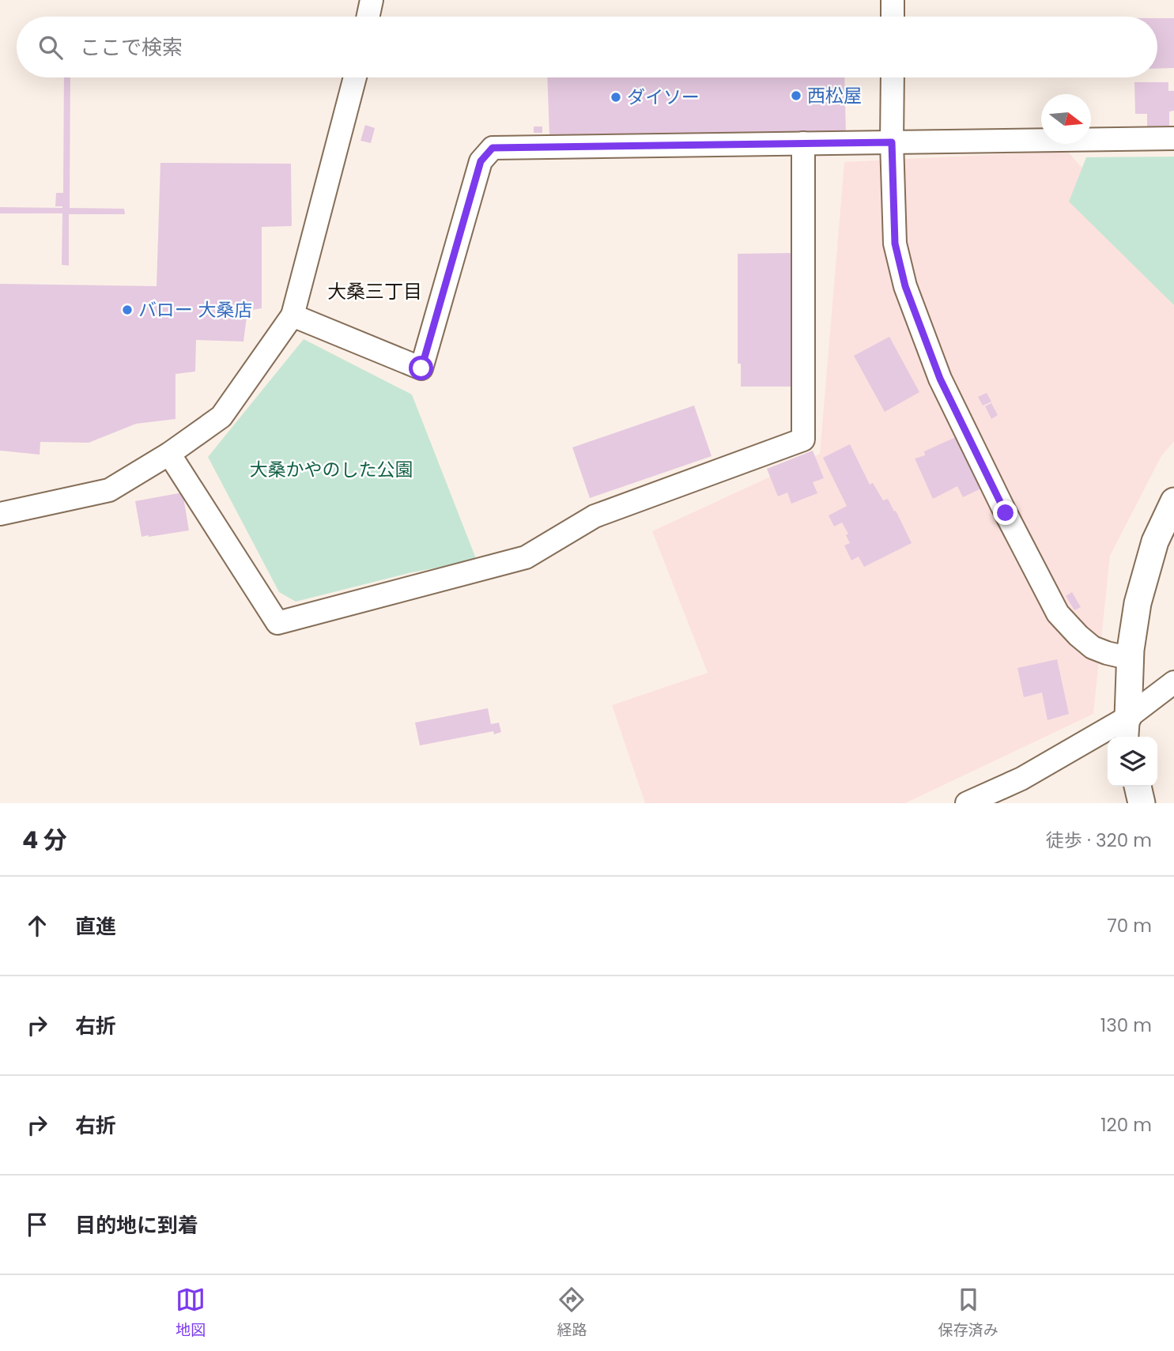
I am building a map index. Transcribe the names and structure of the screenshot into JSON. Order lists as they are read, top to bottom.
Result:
{
  "districts": ["大桑三丁目"],
  "parks": ["大桑かやのした公園"],
  "places": ["西松屋", "ダイソー", "バロー 大桑店"],
  "north": "right",
  "page": {
    "search": "ここで検索",
    "heading": ["4 分", "徒歩 · 320 m"],
    "list": [
      ["直進", "70 m"],
      ["右折", "130 m"],
      ["右折", "120 m"],
      "目的地に到着"
    ],
    "nav": ["地図", "経路", "保存済み"]
  }
}
